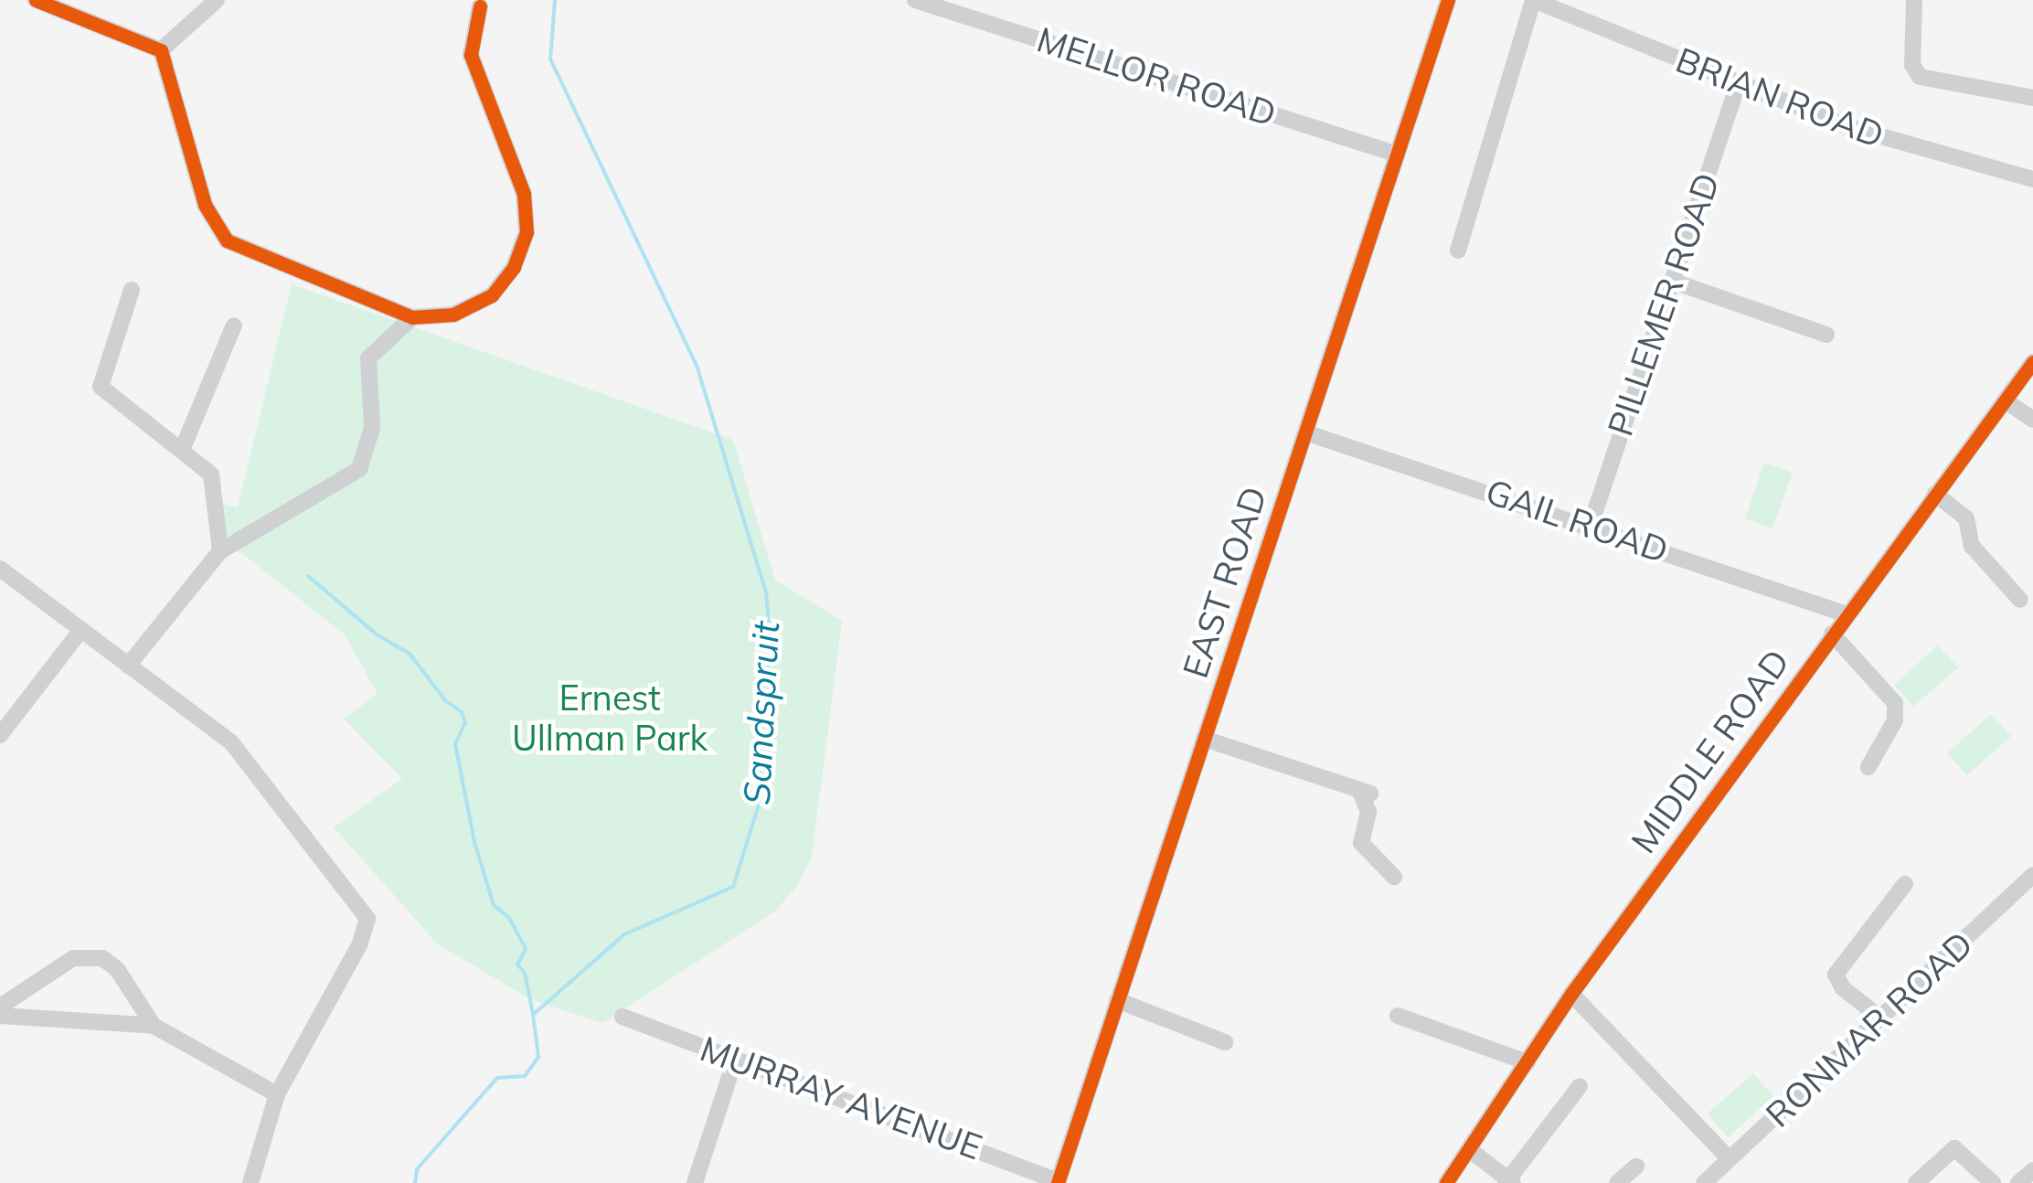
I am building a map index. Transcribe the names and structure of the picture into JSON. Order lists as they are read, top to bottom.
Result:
{
  "streets": {
    "street": [
      "MELLOR ROAD",
      "BRIAN ROAD",
      "PILLEMER ROAD",
      "GAIL ROAD",
      "EAST ROAD",
      "MIDDLE ROAD",
      "RONMAR ROAD",
      "MURRAY AVENUE"
    ]
  },
  "crossings": [
    ["MELLOR ROAD", "EAST ROAD"],
    ["BRIAN ROAD", "PILLEMER ROAD"],
    ["PILLEMER ROAD", "GAIL ROAD"],
    ["GAIL ROAD", "EAST ROAD"],
    ["GAIL ROAD", "MIDDLE ROAD"],
    ["EAST ROAD", "MURRAY AVENUE"]
  ],
  "water": ["Sandspruit"],
  "parks": ["Ernest Ullman Park"]
}
